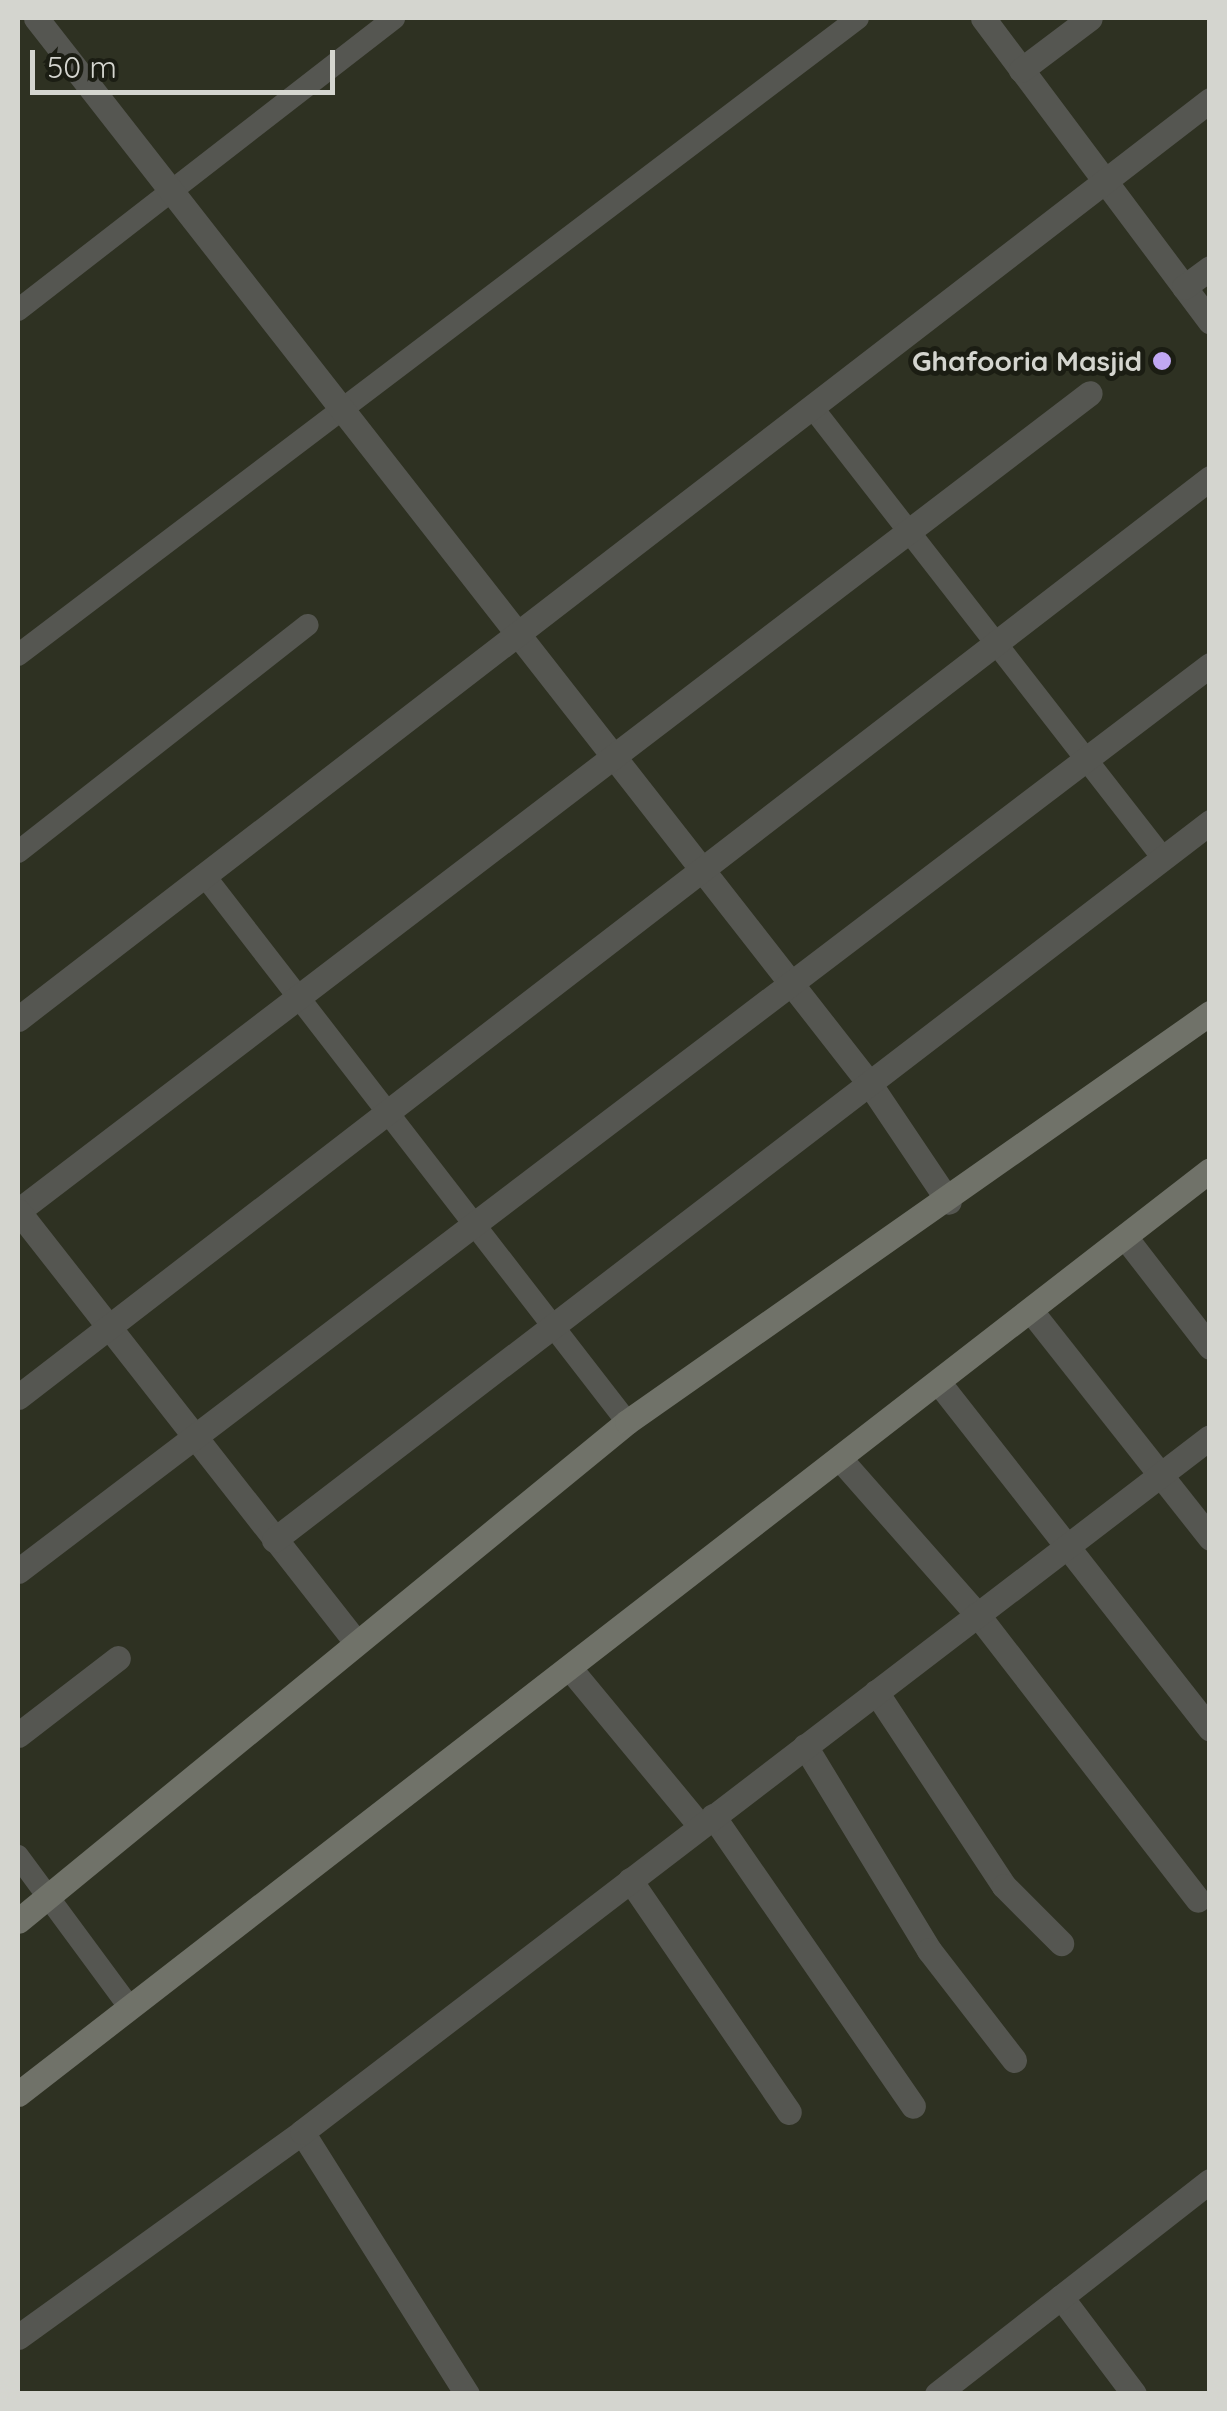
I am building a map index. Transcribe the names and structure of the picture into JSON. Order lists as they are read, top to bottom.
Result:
{
  "places": ["Ghafooria Masjid"],
  "scale_bar": "50 m"
}
